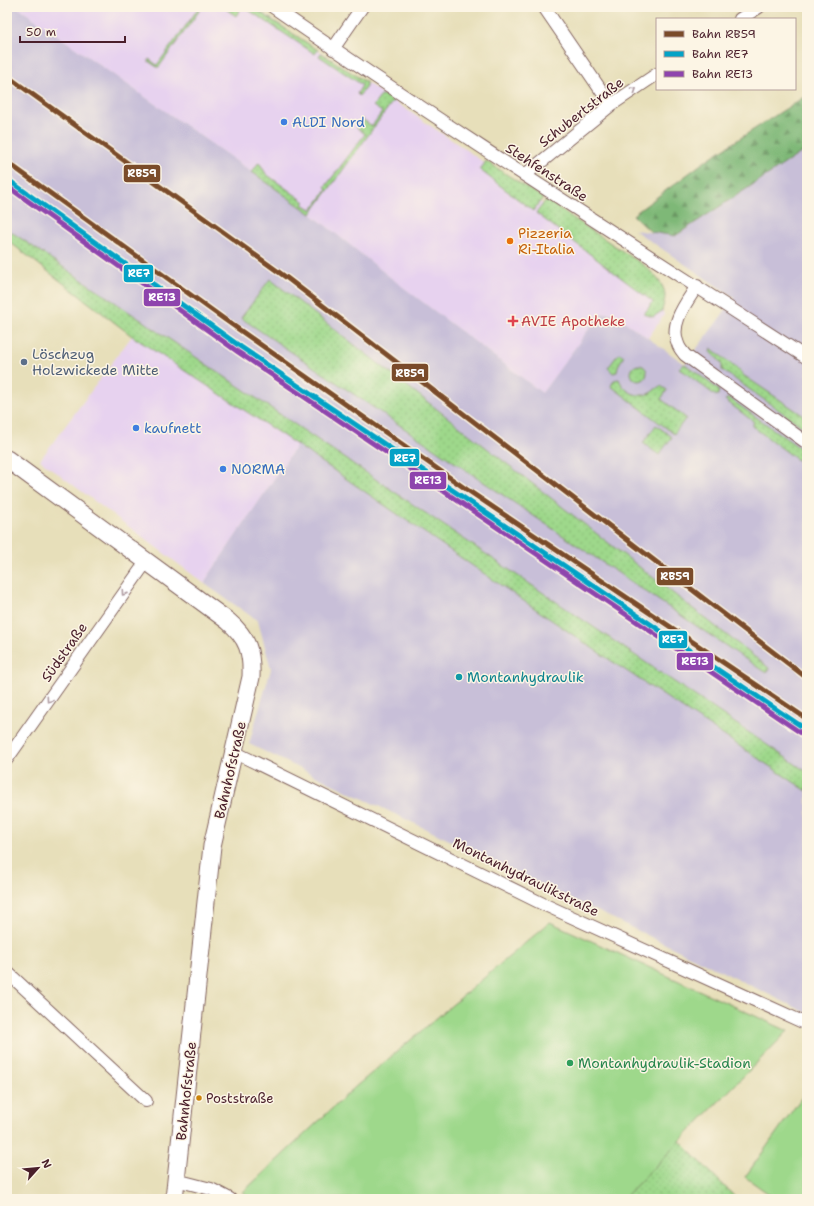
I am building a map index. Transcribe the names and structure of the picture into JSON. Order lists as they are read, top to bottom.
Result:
{
  "streets": {
    "main road": ["Bahnhofstraße"],
    "street": [
      "Schubertstraße",
      "Stehfenstraße",
      "Südstraße",
      "Montanhydraulikstraße"
    ]
  },
  "crossings": [
    ["Schubertstraße", "Stehfenstraße"],
    ["Südstraße", "Bahnhofstraße"],
    ["Bahnhofstraße", "Montanhydraulikstraße"]
  ],
  "one_way": ["Südstraße"],
  "places": {
    "other": [
      "ALDI Nord",
      "Pizzeria Ri-Italia",
      "Löschzug Holzwickede Mitte",
      "kaufnett",
      "NORMA",
      "Montanhydraulik",
      "Montanhydraulik-Stadion",
      "Poststraße"
    ],
    "health": ["AVIE Apotheke"]
  },
  "lines": ["rail line RB59", "rail line RE7", "rail line RE13"],
  "legend": ["Bahn RB59", "Bahn RE7", "Bahn RE13"],
  "scale_bar": "50 m",
  "north": "top right"
}
